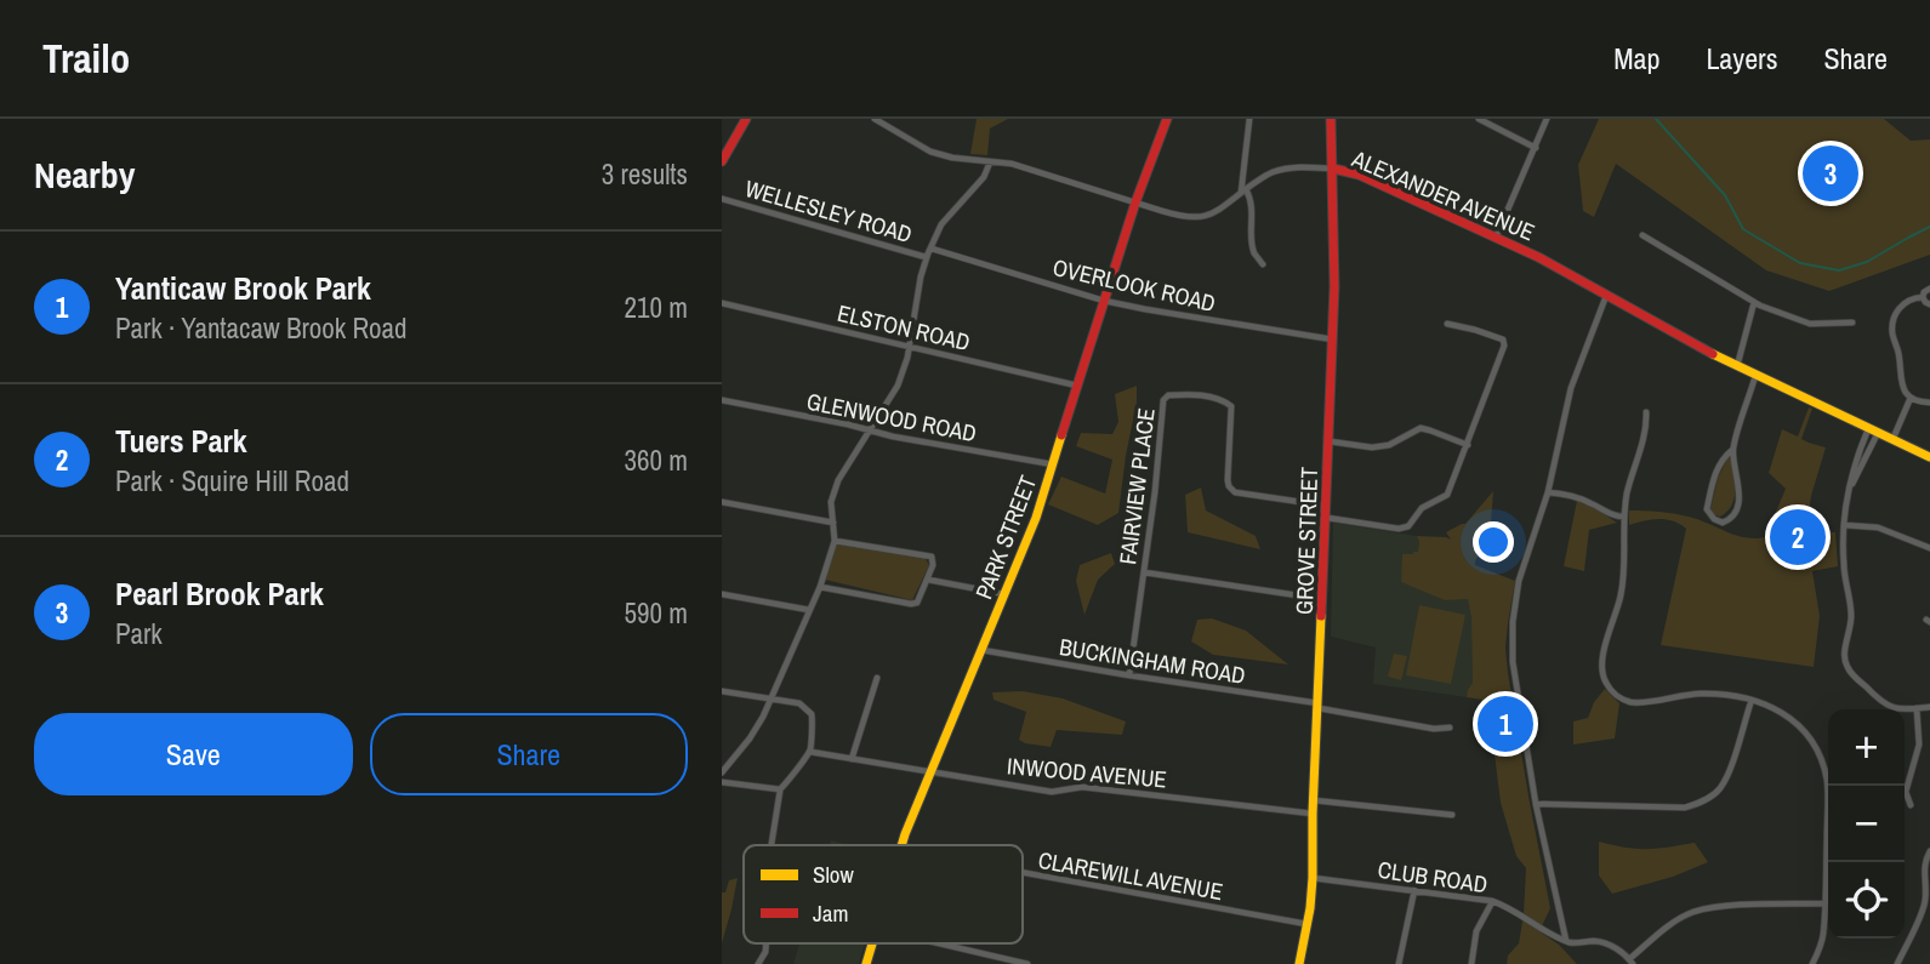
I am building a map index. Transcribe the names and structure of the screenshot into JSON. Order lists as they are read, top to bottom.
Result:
{
  "streets": {
    "street": [
      "ALEXANDER AVENUE",
      "WELLESLEY ROAD",
      "OVERLOOK ROAD",
      "ELSTON ROAD",
      "GLENWOOD ROAD",
      "FAIRVIEW PLACE",
      "PARK STREET",
      "GROVE STREET",
      "BUCKINGHAM ROAD",
      "INWOOD AVENUE",
      "CLAREWILL AVENUE",
      "CLUB ROAD"
    ]
  },
  "crossings": [
    ["ALEXANDER AVENUE", "PARK STREET"],
    ["ALEXANDER AVENUE", "GROVE STREET"],
    ["OVERLOOK ROAD", "PARK STREET"],
    ["OVERLOOK ROAD", "GROVE STREET"],
    ["ELSTON ROAD", "PARK STREET"],
    ["GLENWOOD ROAD", "PARK STREET"],
    ["FAIRVIEW PLACE", "GROVE STREET"],
    ["FAIRVIEW PLACE", "BUCKINGHAM ROAD"],
    ["PARK STREET", "BUCKINGHAM ROAD"],
    ["PARK STREET", "INWOOD AVENUE"],
    ["GROVE STREET", "BUCKINGHAM ROAD"],
    ["GROVE STREET", "INWOOD AVENUE"],
    ["GROVE STREET", "CLAREWILL AVENUE"],
    ["GROVE STREET", "CLUB ROAD"]
  ],
  "legend": ["Slow", "Jam"],
  "page": {
    "header": "Trailo",
    "nav": ["Map", "Layers", "Share"],
    "heading": ["Nearby", "3 results"],
    "pins": ["3", "2", "1"],
    "list": [
      {
        "mark": "1",
        "name": "Yanticaw Brook Park",
        "note": "Park · Yantacaw Brook Road",
        "value": "210 m"
      },
      {
        "mark": "2",
        "name": "Tuers Park",
        "note": "Park · Squire Hill Road",
        "value": "360 m"
      },
      {
        "mark": "3",
        "name": "Pearl Brook Park",
        "note": "Park",
        "value": "590 m"
      }
    ],
    "buttons": ["Save", "Share"],
    "map_buttons": ["+", "−"]
  }
}
